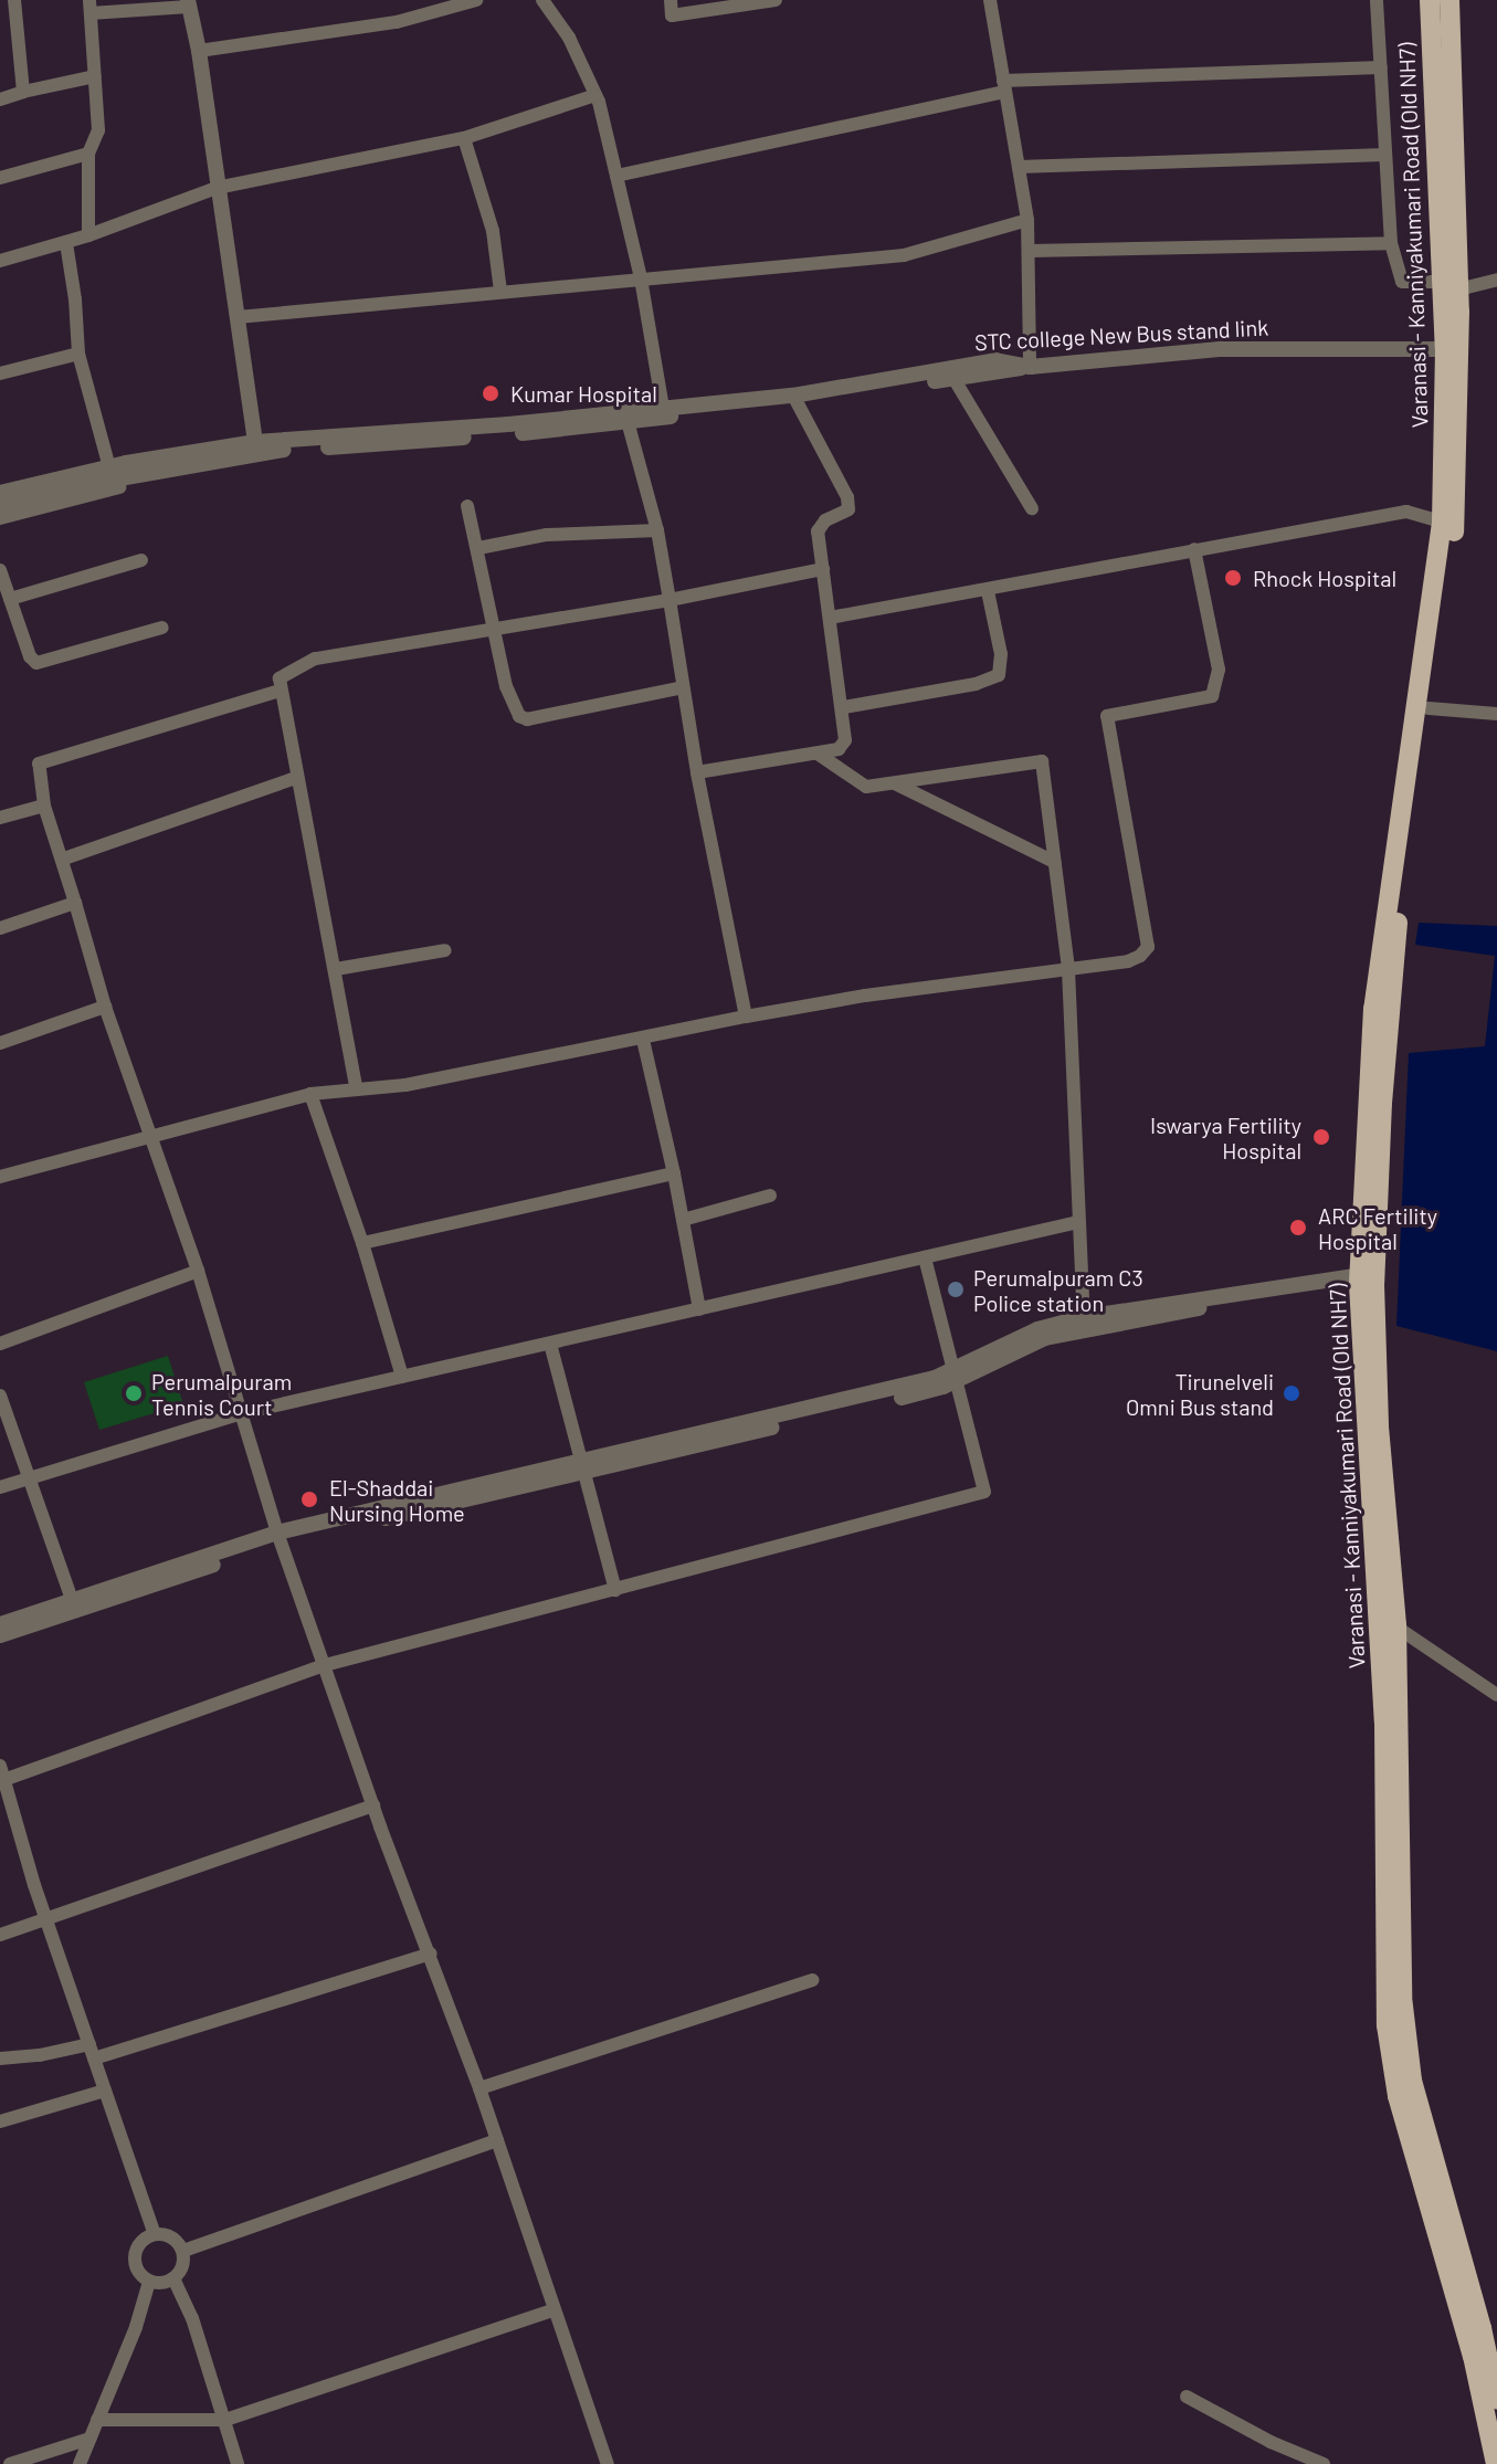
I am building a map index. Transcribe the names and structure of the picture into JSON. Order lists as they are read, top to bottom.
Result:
{
  "streets": {
    "main road": ["Varanasi - Kanniyakumari Road (Old NH7)"],
    "street": ["STC college New Bus stand link"]
  },
  "crossings": [
    ["Varanasi - Kanniyakumari Road (Old NH7)", "STC college New Bus stand link"]
  ],
  "places": [
    "Kumar Hospital",
    "Rhock Hospital",
    "Iswarya Fertility Hospital",
    "ARC Fertility Hospital",
    "Perumalpuram C3 Police station",
    "Perumalpuram Tennis Court",
    "Tirunelveli Omni Bus stand",
    "El-Shaddai Nursing Home"
  ]
}
